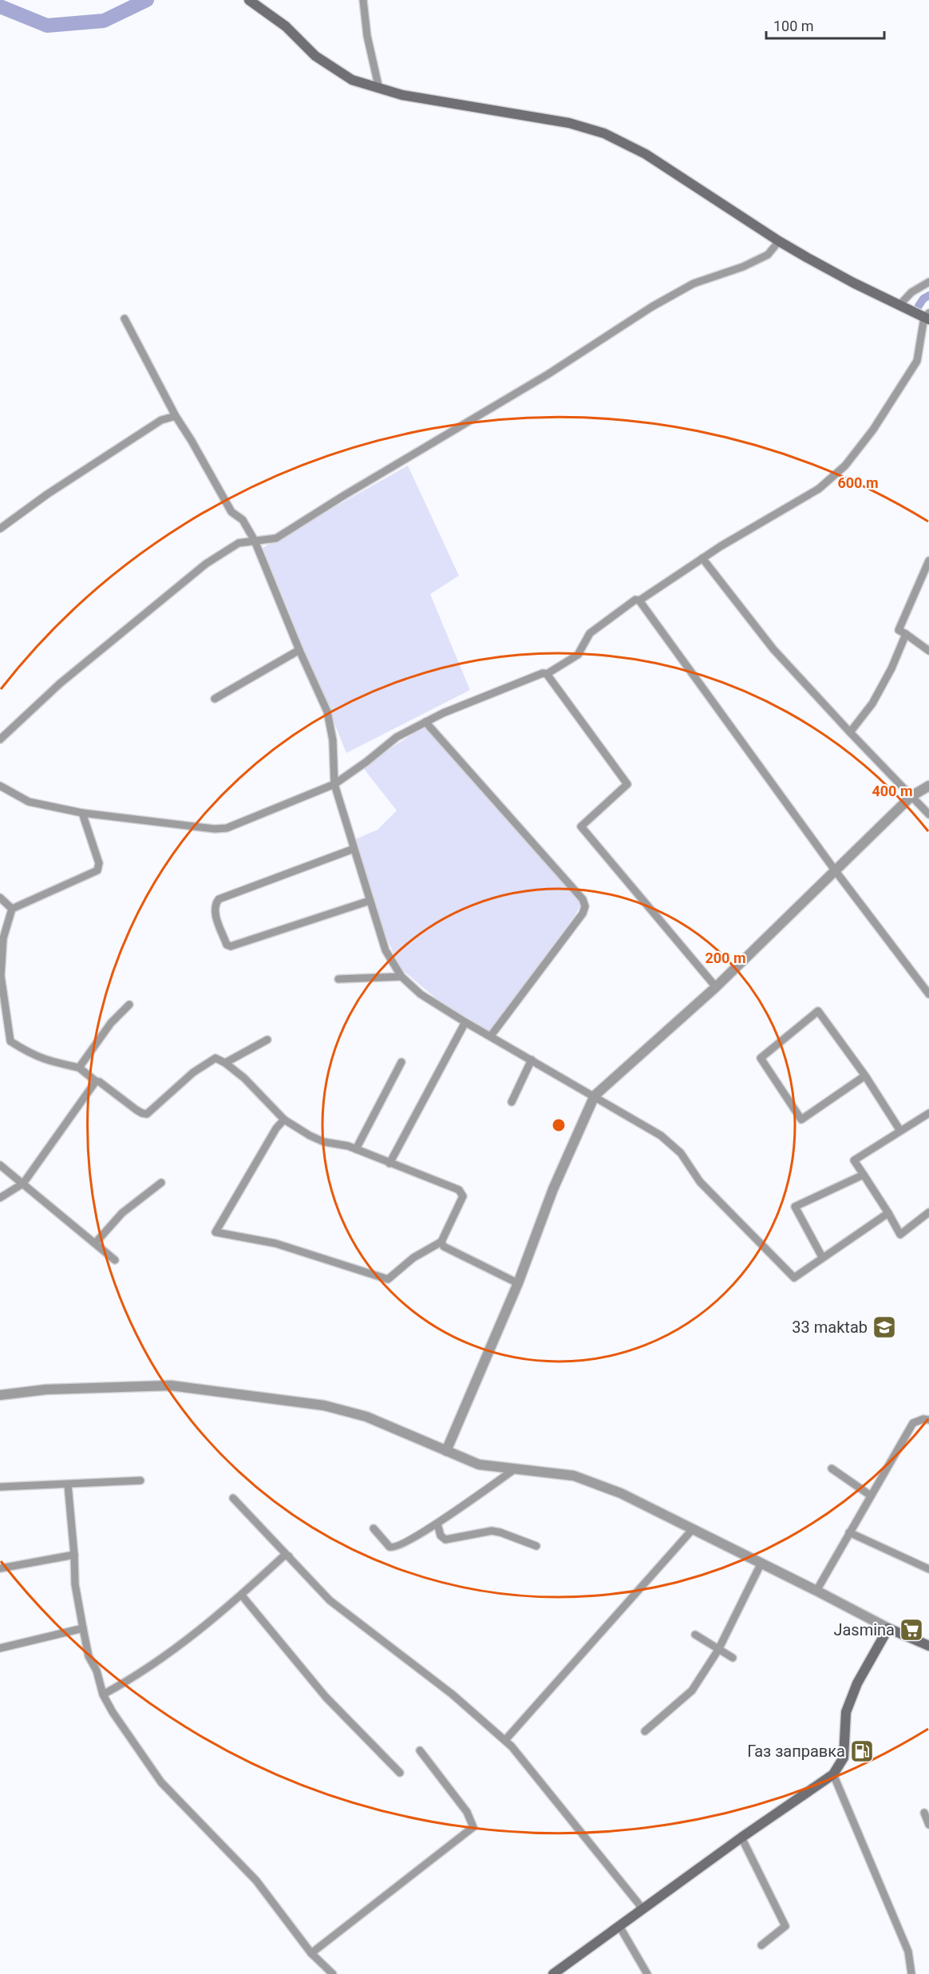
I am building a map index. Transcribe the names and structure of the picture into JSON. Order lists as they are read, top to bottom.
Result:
{
  "places": {
    "school or university": ["33 maktab"],
    "supermarket": ["Jasmina"],
    "fuel station": ["Газ заправка"]
  },
  "scale_bar": "100 m",
  "rings": ["600 m", "400 m", "200 m"]
}
